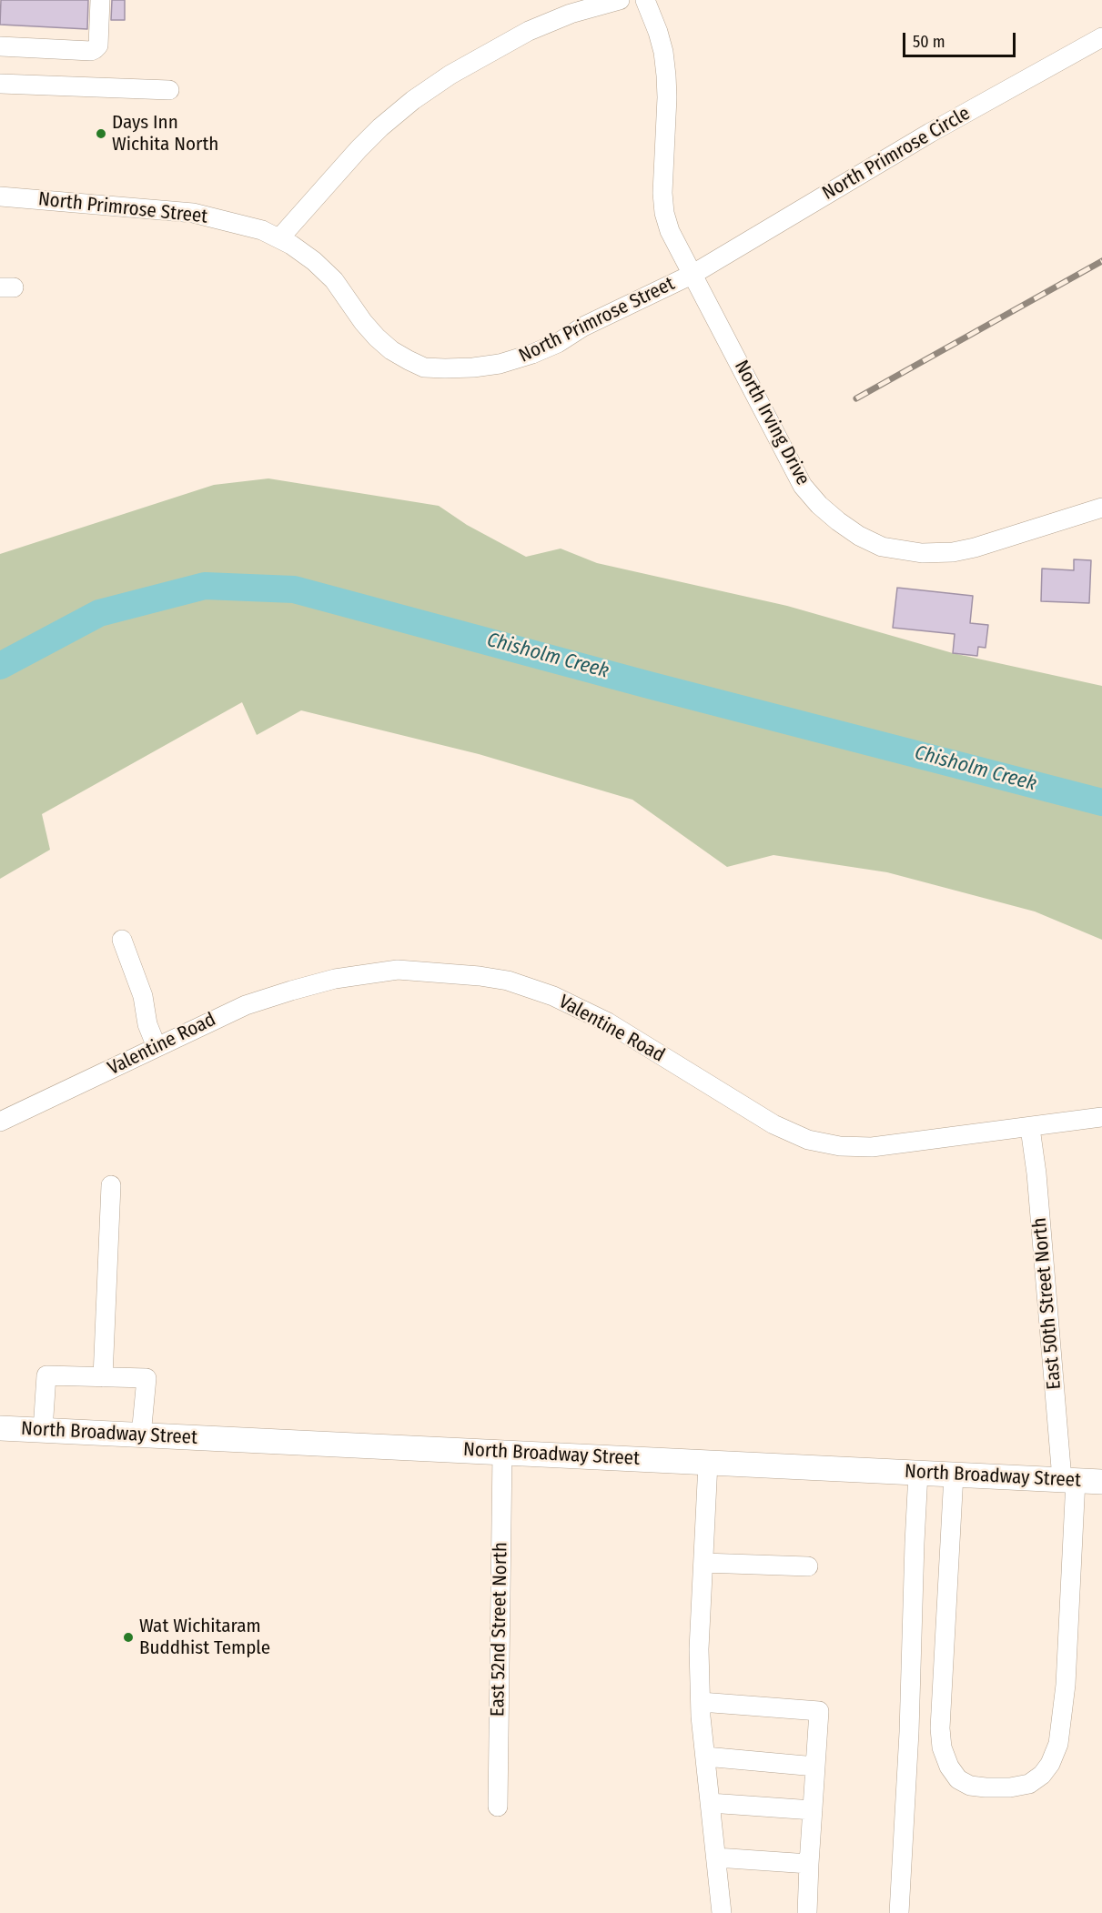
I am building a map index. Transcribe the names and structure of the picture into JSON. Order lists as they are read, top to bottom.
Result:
{
  "streets": {
    "main road": ["North Broadway Street"],
    "street": [
      "North Primrose Circle",
      "North Primrose Street",
      "North Irving Drive",
      "Valentine Road",
      "East 50th Street North",
      "East 52nd Street North"
    ]
  },
  "crossings": [
    ["North Primrose Circle", "North Primrose Street"],
    ["North Primrose Circle", "North Irving Drive"],
    ["North Primrose Street", "North Irving Drive"],
    ["Valentine Road", "East 50th Street North"],
    ["East 50th Street North", "North Broadway Street"],
    ["North Broadway Street", "East 52nd Street North"]
  ],
  "water": ["Chisholm Creek"],
  "places": ["Days Inn Wichita North", "Wat Wichitaram Buddhist Temple"],
  "scale_bar": "50 m"
}
